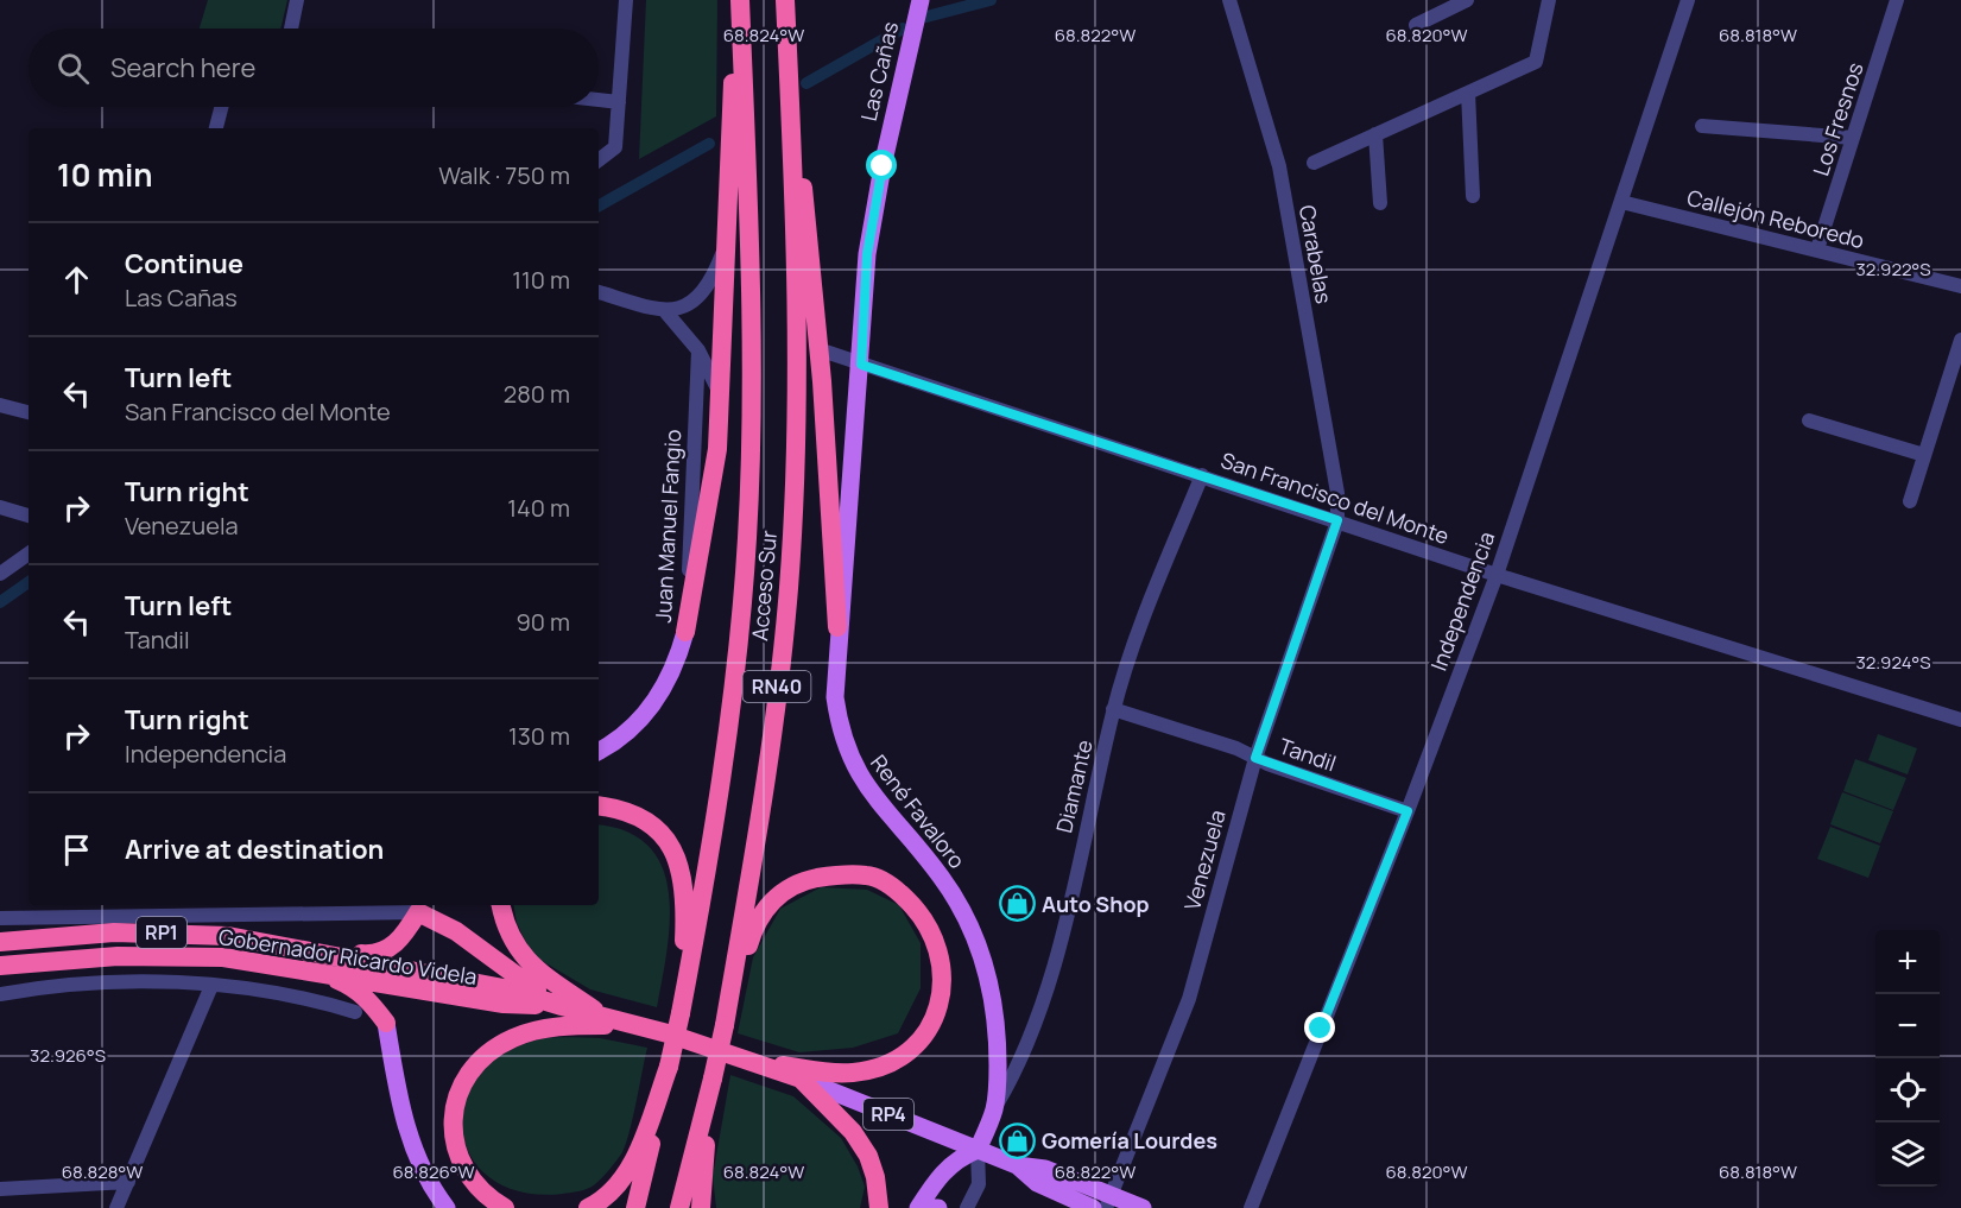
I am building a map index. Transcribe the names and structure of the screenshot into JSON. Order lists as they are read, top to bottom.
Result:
{
  "streets": {
    "highway": [
      "Acceso Sur",
      "RN40",
      "RP1",
      "Gobernador Ricardo Videla",
      "RP4"
    ],
    "main road": ["Las Cañas", "Juan Manuel Fangio", "René Favaloro"],
    "street": [
      "Los Fresnos",
      "Callejón Reboredo",
      "Carabelas",
      "San Francisco del Monte",
      "Independencia",
      "Tandil",
      "Diamante",
      "Venezuela"
    ]
  },
  "crossings": [
    ["Las Cañas", "San Francisco del Monte"],
    ["Las Cañas", "René Favaloro"],
    ["Los Fresnos", "Callejón Reboredo"],
    ["Callejón Reboredo", "Independencia"],
    ["Carabelas", "San Francisco del Monte"],
    ["Carabelas", "Venezuela"],
    ["San Francisco del Monte", "Independencia"],
    ["San Francisco del Monte", "Diamante"],
    ["San Francisco del Monte", "René Favaloro"],
    ["San Francisco del Monte", "Venezuela"],
    ["Independencia", "Tandil"],
    ["Tandil", "Diamante"],
    ["Tandil", "Venezuela"],
    ["Diamante", "René Favaloro"],
    ["René Favaloro", "RP4"],
    ["Venezuela", "RP4"],
    ["Gobernador Ricardo Videla", "RP4"]
  ],
  "places": {
    "shop": ["Auto Shop", "Gomería Lourdes"]
  },
  "page": {
    "search": "Search here",
    "heading": ["10 min", "Walk · 750 m"],
    "list": [
      ["Continue", "Las Cañas", "110 m"],
      ["Turn left", "San Francisco del Monte", "280 m"],
      ["Turn right", "Venezuela", "140 m"],
      ["Turn left", "Tandil", "90 m"],
      ["Turn right", "Independencia", "130 m"],
      "Arrive at destination"
    ],
    "map_buttons": ["+", "−"]
  },
  "coordinates": [
    "68.824°W",
    "68.822°W",
    "68.820°W",
    "68.818°W",
    "32.922°S",
    "32.924°S",
    "32.926°S",
    "68.828°W",
    "68.826°W"
  ]
}
